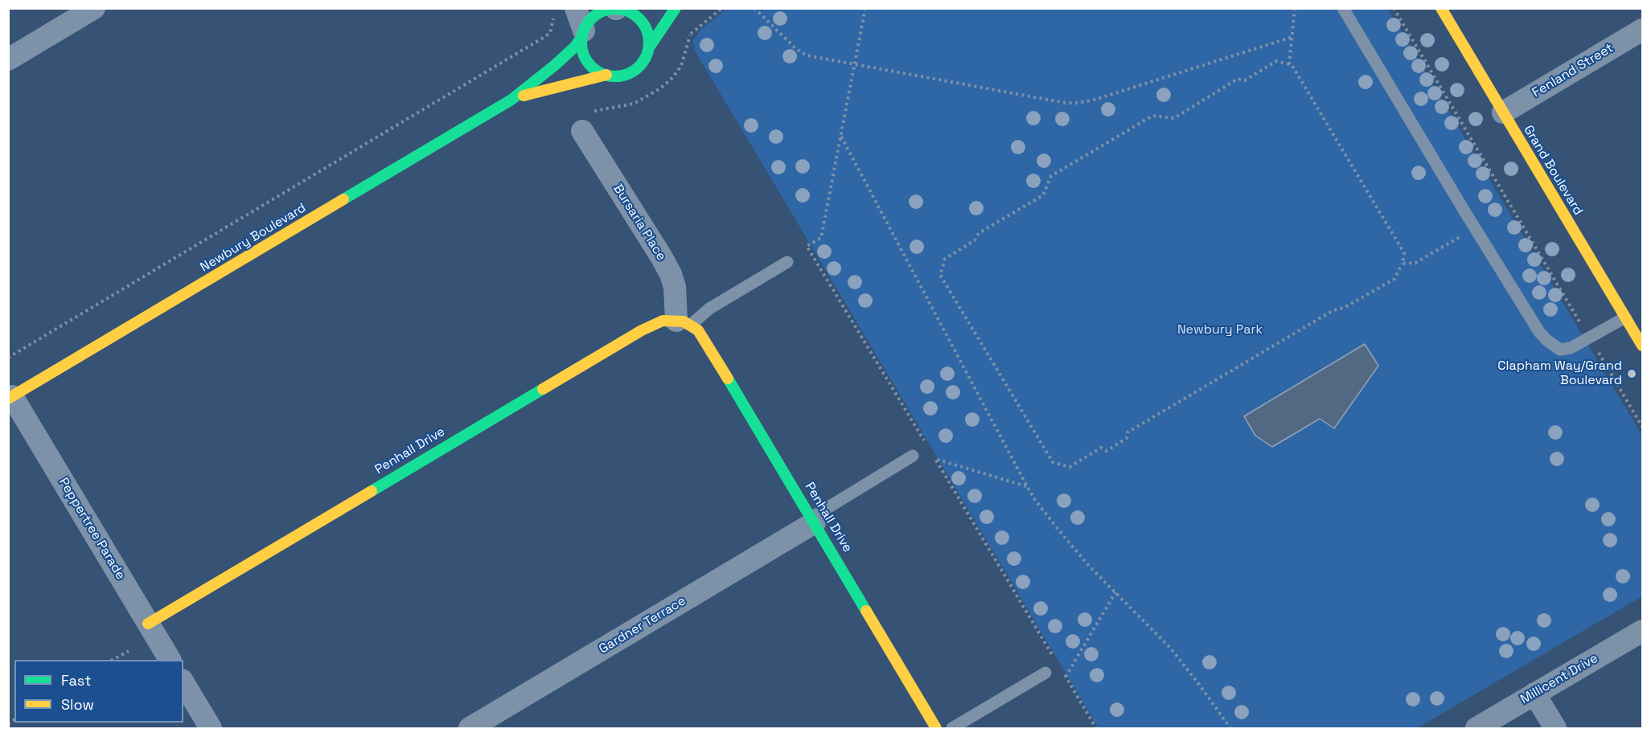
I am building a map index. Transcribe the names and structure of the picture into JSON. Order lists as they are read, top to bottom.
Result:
{
  "streets": {
    "street": [
      "Fenland Street",
      "Grand Boulevard",
      "Bursaria Place",
      "Newbury Boulevard",
      "Penhall Drive",
      "Peppertree Parade",
      "Gardner Terrace",
      "Millicent Drive"
    ]
  },
  "crossings": [
    ["Fenland Street", "Grand Boulevard"],
    ["Bursaria Place", "Penhall Drive"],
    ["Newbury Boulevard", "Peppertree Parade"],
    ["Penhall Drive", "Peppertree Parade"],
    ["Penhall Drive", "Gardner Terrace"]
  ],
  "parks": ["Newbury Park"],
  "places": ["Clapham Way/Grand Boulevard"],
  "legend": ["Fast", "Slow"]
}
